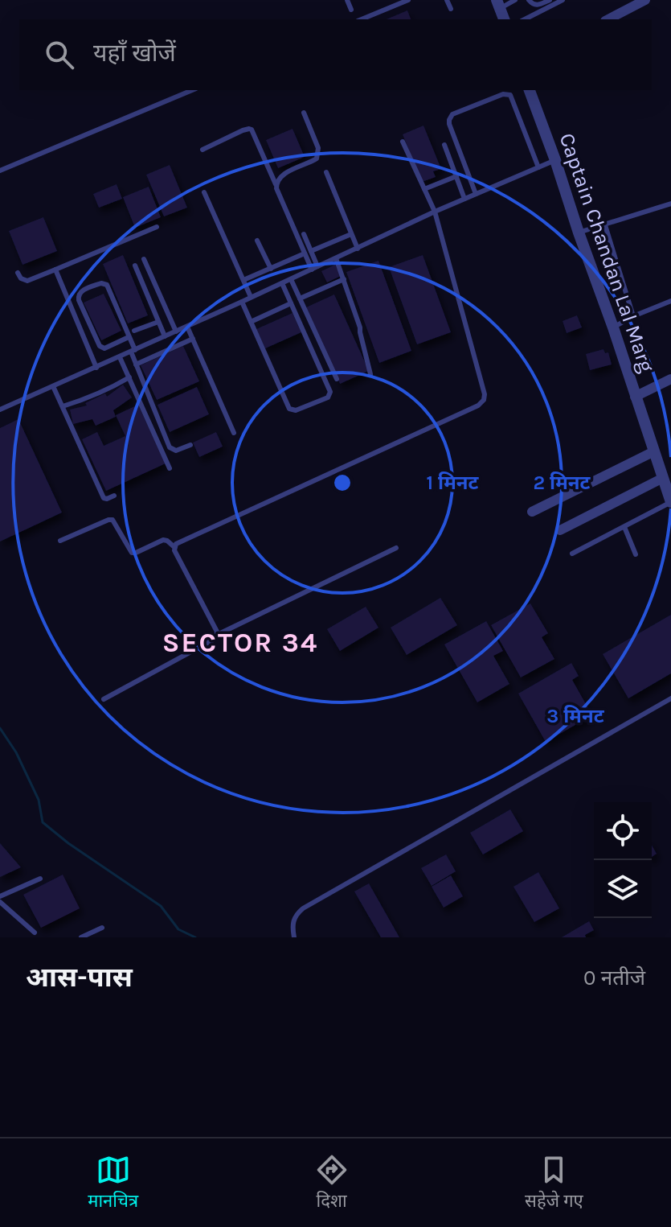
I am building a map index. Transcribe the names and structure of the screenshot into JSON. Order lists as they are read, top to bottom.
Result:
{
  "streets": {
    "street": ["Captain Chandan Lal Marg"]
  },
  "districts": ["SECTOR 34"],
  "page": {
    "search": "यहाँ खोजें",
    "heading": ["आस-पास", "0 नतीजे"],
    "nav": ["मानचित्र", "दिशा", "सहेजे गए"]
  },
  "rings": ["1 मिनट", "2 मिनट", "3 मिनट"]
}
